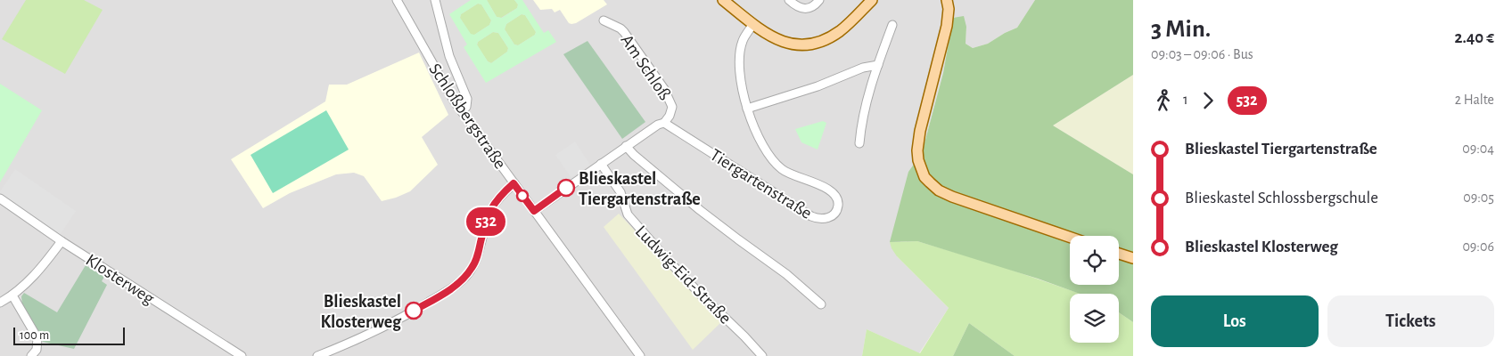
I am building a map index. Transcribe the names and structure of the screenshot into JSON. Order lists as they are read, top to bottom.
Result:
{
  "streets": {
    "street": [
      "Am Schloß",
      "Schloßbergstraße",
      "Tiergartenstraße",
      "Ludwig-Eid-Straße",
      "Klosterweg"
    ]
  },
  "crossings": [
    ["Am Schloß", "Tiergartenstraße"]
  ],
  "places": ["Blieskastel Tiergartenstraße", "Blieskastel Klosterweg"],
  "lines": ["bus line 532"],
  "scale_bar": "100 m",
  "page": {
    "on_map": "532",
    "heading": ["3 Min.", "09:03 – 09:06 · Bus", "2.40 €"],
    "legs": ["1", "532", "2 Halte"],
    "list": [
      {
        "name": "Blieskastel Tiergartenstraße",
        "value": "09:04"
      },
      {
        "name": "Blieskastel Schlossbergschule",
        "value": "09:05"
      },
      {
        "name": "Blieskastel Klosterweg",
        "value": "09:06"
      }
    ],
    "buttons": ["Los", "Tickets"],
    "scale": "100 m"
  }
}
